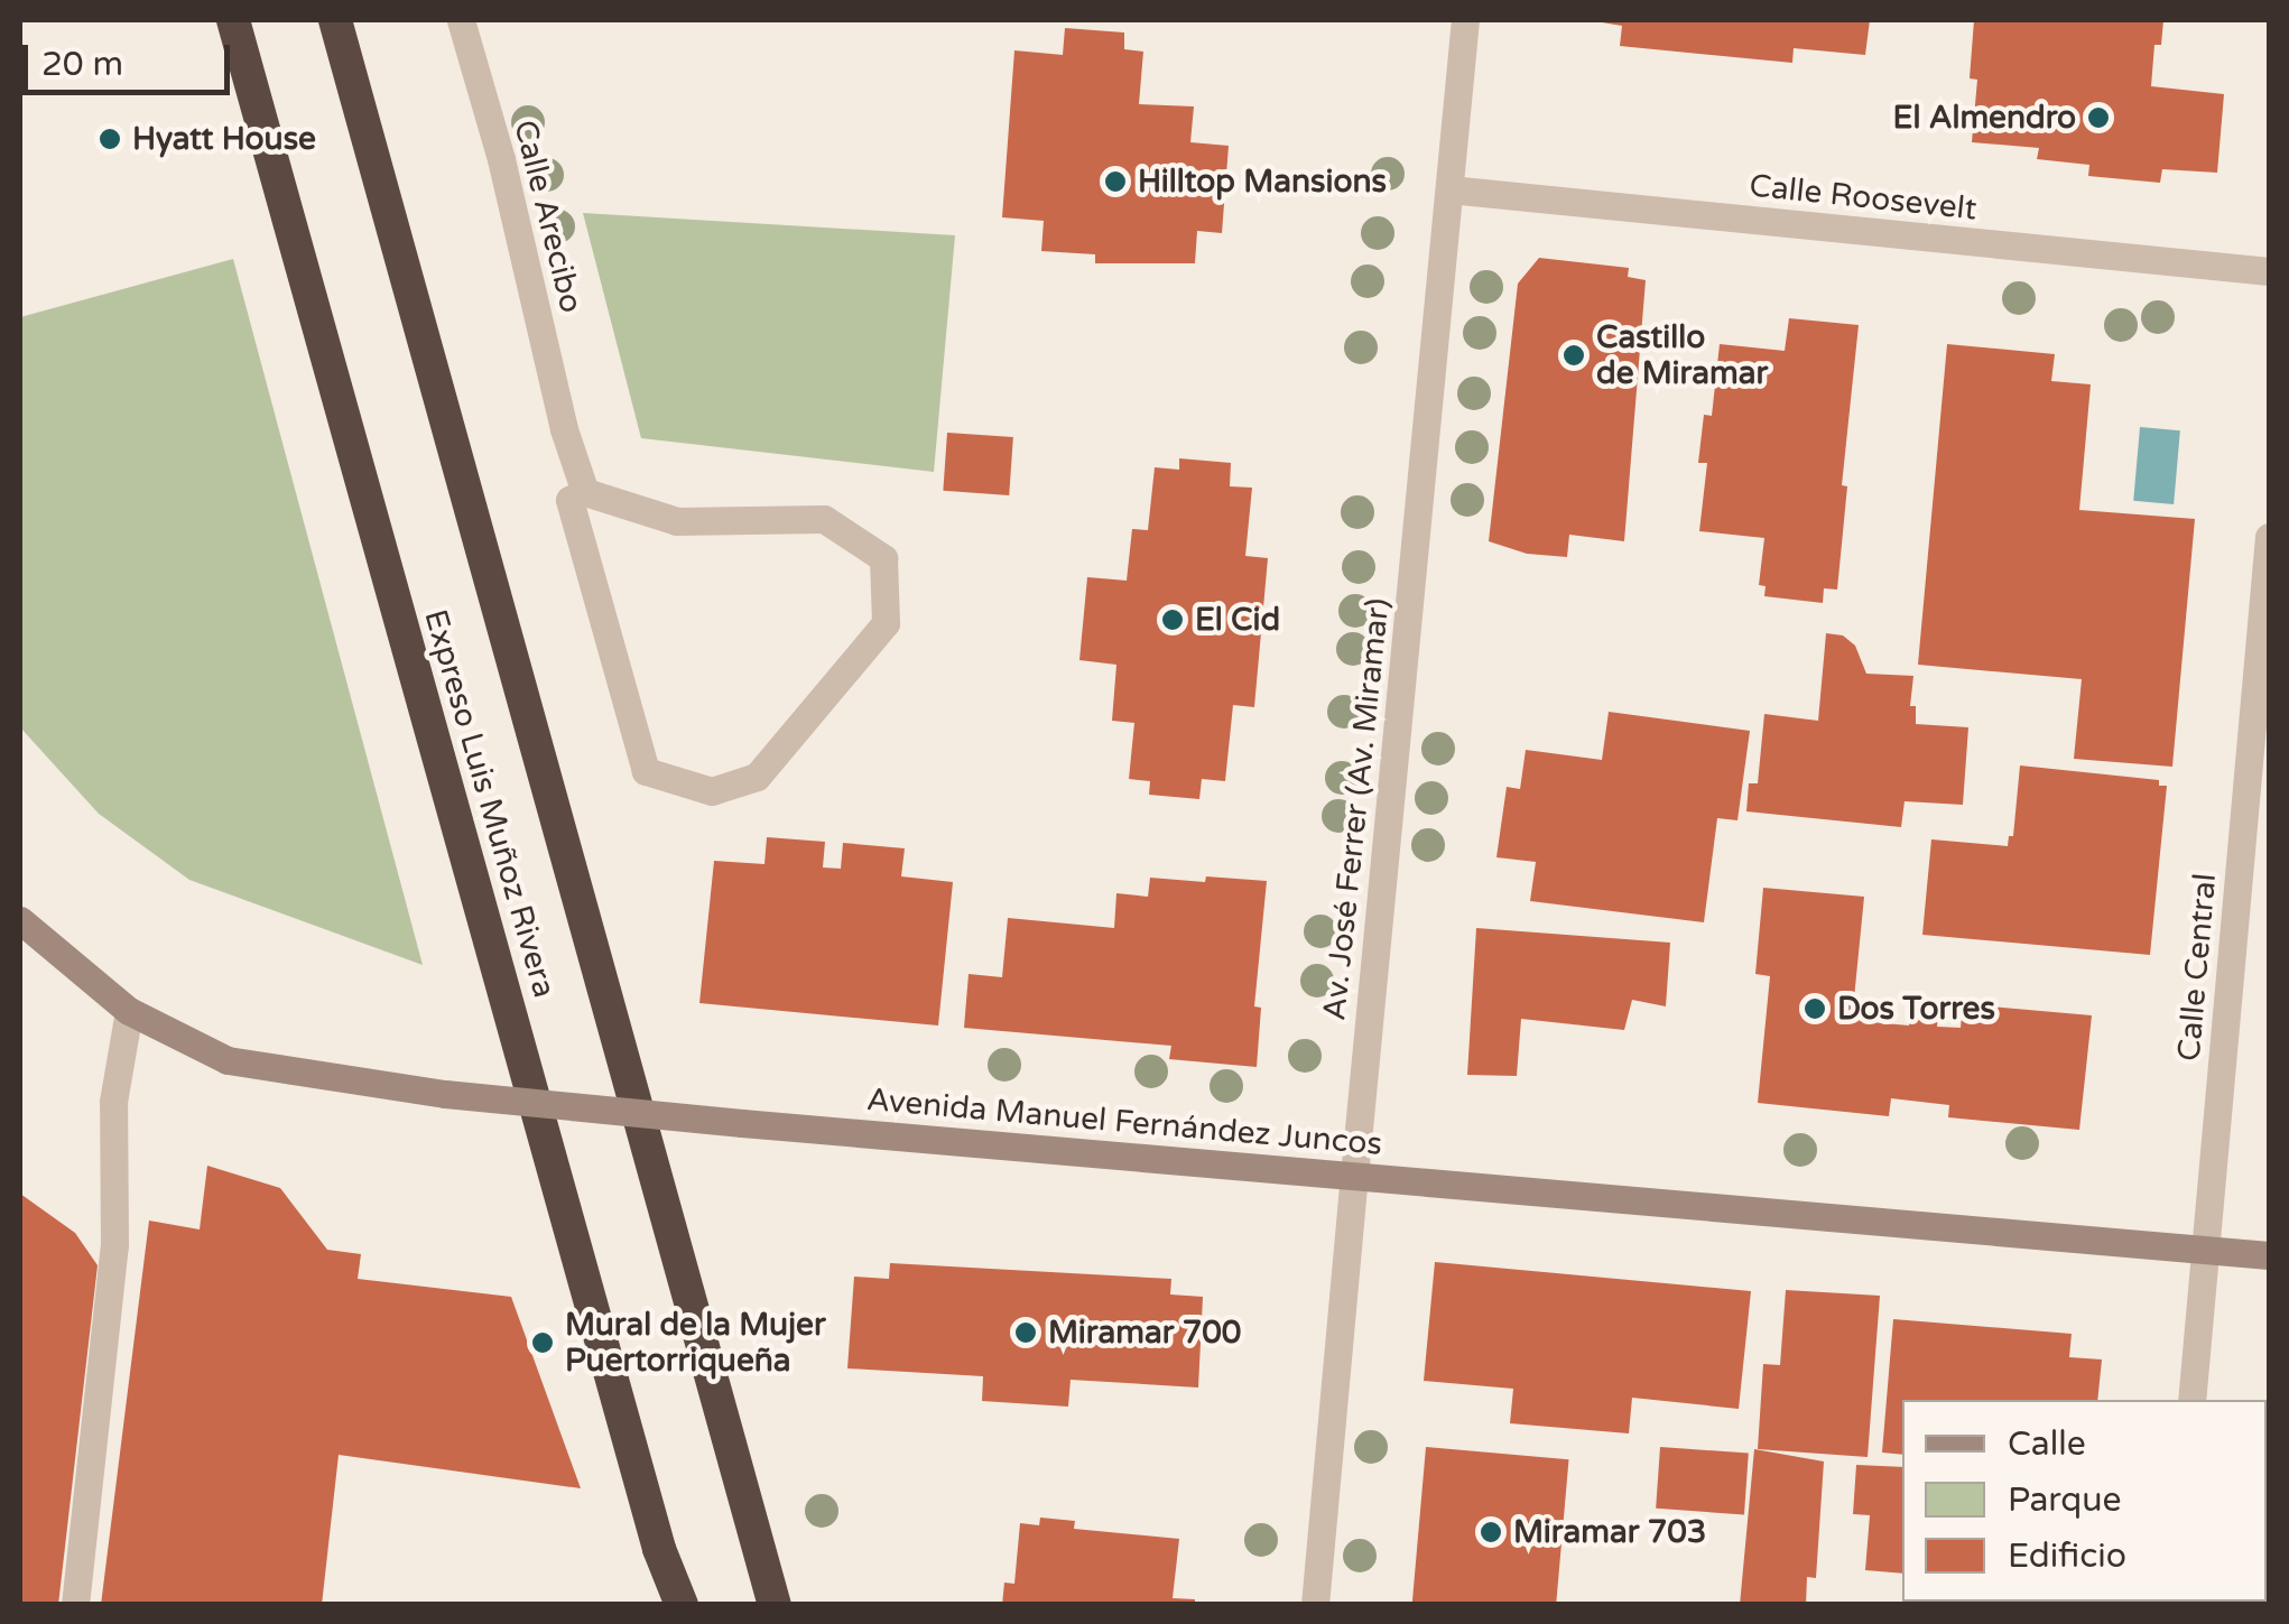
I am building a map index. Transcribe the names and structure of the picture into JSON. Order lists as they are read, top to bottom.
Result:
{
  "streets": {
    "highway": ["Expreso Luis Muñoz Rivera"],
    "main road": ["Avenida Manuel Fernández Juncos"],
    "street": [
      "Calle Roosevelt",
      "Calle Arecibo",
      "Av. José Ferrer (Av. Miramar)",
      "Calle Central"
    ]
  },
  "crossings": [
    ["Calle Roosevelt", "Av. José Ferrer (Av. Miramar)"],
    ["Av. José Ferrer (Av. Miramar)", "Avenida Manuel Fernández Juncos"],
    ["Calle Central", "Avenida Manuel Fernández Juncos"]
  ],
  "places": [
    "El Almendro",
    "Hyatt House",
    "Hilltop Mansions",
    "Castillo de Miramar",
    "El Cid",
    "Dos Torres",
    "Miramar 700",
    "Mural de la Mujer Puertorriqueña",
    "Miramar 703"
  ],
  "legend": ["Calle", "Parque", "Edificio"],
  "scale_bar": "20 m"
}
